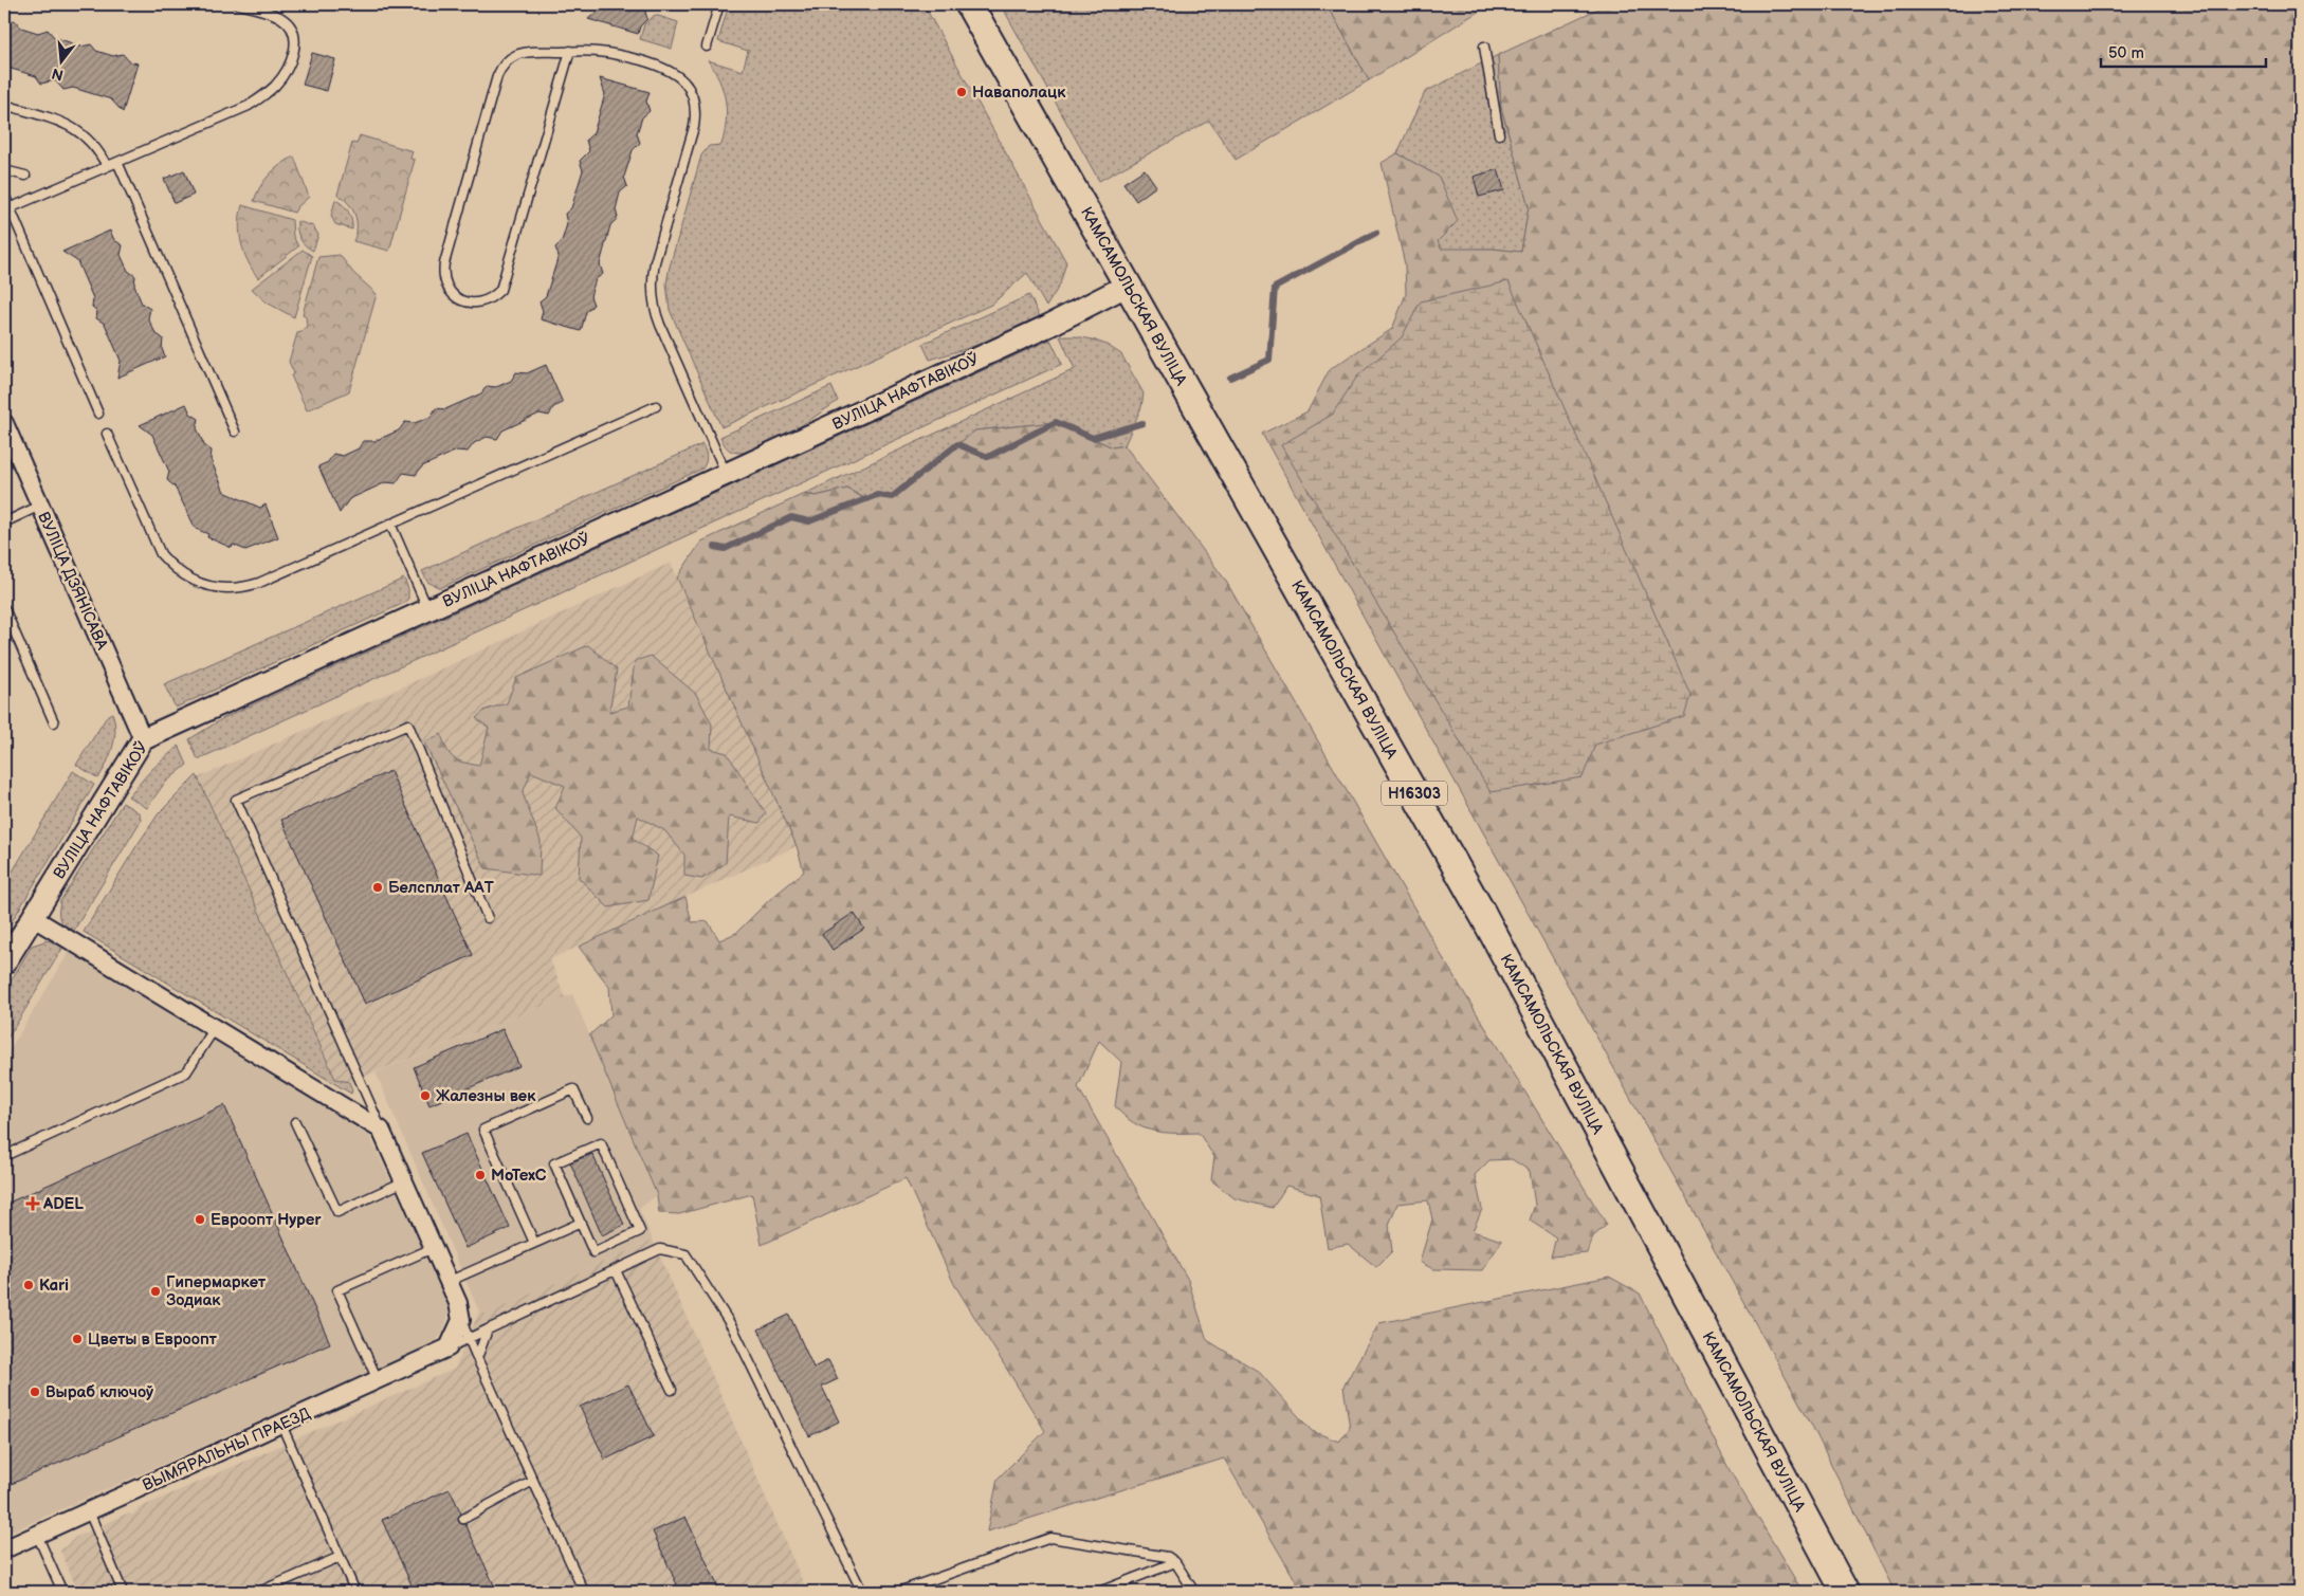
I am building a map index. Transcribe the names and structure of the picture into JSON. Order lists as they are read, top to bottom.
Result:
{
  "streets": {
    "main road": ["КАМСАМОЛЬСКАЯ ВУЛІЦА", "Н16303"],
    "street": ["ВУЛІЦА НАФТАВІКОЎ", "ВУЛІЦА ДЗЯНІСАВА", "ВЫМЯРАЛЬНЫ ПРАЕЗД"]
  },
  "crossings": [
    ["КАМСАМОЛЬСКАЯ ВУЛІЦА", "ВУЛІЦА НАФТАВІКОЎ"],
    ["ВУЛІЦА НАФТАВІКОЎ", "ВУЛІЦА ДЗЯНІСАВА"]
  ],
  "places": {
    "other": [
      "Наваполацк",
      "Белсплат ААТ",
      "Жалезны век",
      "MoTexC",
      "Евроопт Hyper",
      "Kari",
      "Гипермаркет Зодиак",
      "Цветы в Евроопт",
      "Выраб ключоў"
    ],
    "health": ["ADEL"]
  },
  "scale_bar": "50 m",
  "north": "bottom"
}
